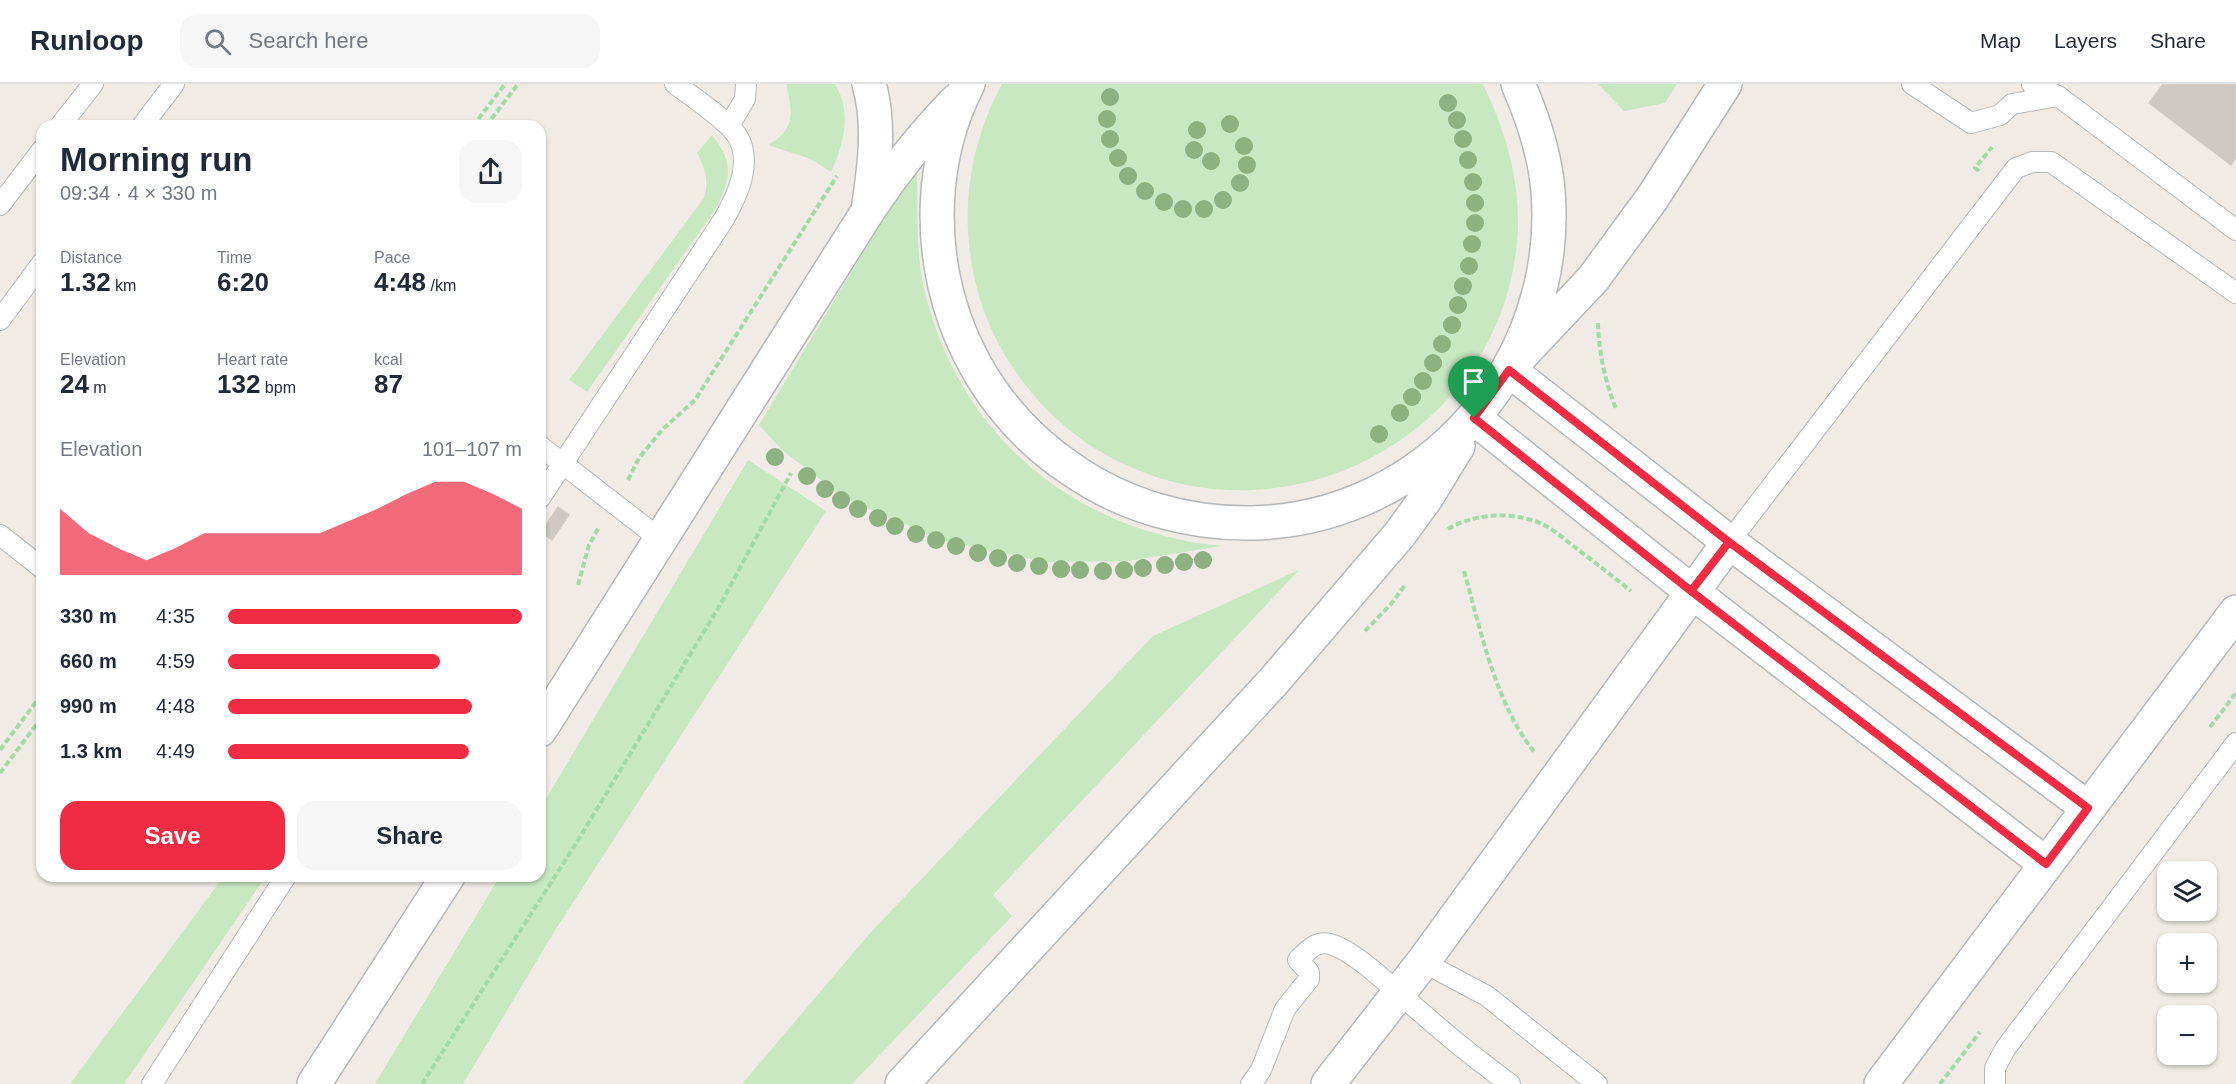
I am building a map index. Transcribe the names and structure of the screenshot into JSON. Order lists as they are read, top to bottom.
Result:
{
  "page": {
    "header": "Runloop",
    "search": "Search here",
    "nav": ["Map", "Layers", "Share"],
    "heading": ["Morning run", "09:34 · 4 × 330 m"],
    "stats": [
      ["Distance", "1.32 km"],
      ["Time", "6:20"],
      ["Pace", "4:48 /km"],
      ["Elevation", "24 m"],
      ["Heart rate", "132 bpm"],
      ["kcal", "87"]
    ],
    "chart": ["Elevation", "101–107 m"],
    "list": [
      {
        "name": "330 m",
        "note": "4:35"
      },
      {
        "name": "660 m",
        "note": "4:59"
      },
      {
        "name": "990 m",
        "note": "4:48"
      },
      {
        "name": "1.3 km",
        "note": "4:49"
      }
    ],
    "buttons": ["Save", "Share"],
    "map_buttons": ["+", "−"]
  }
}
